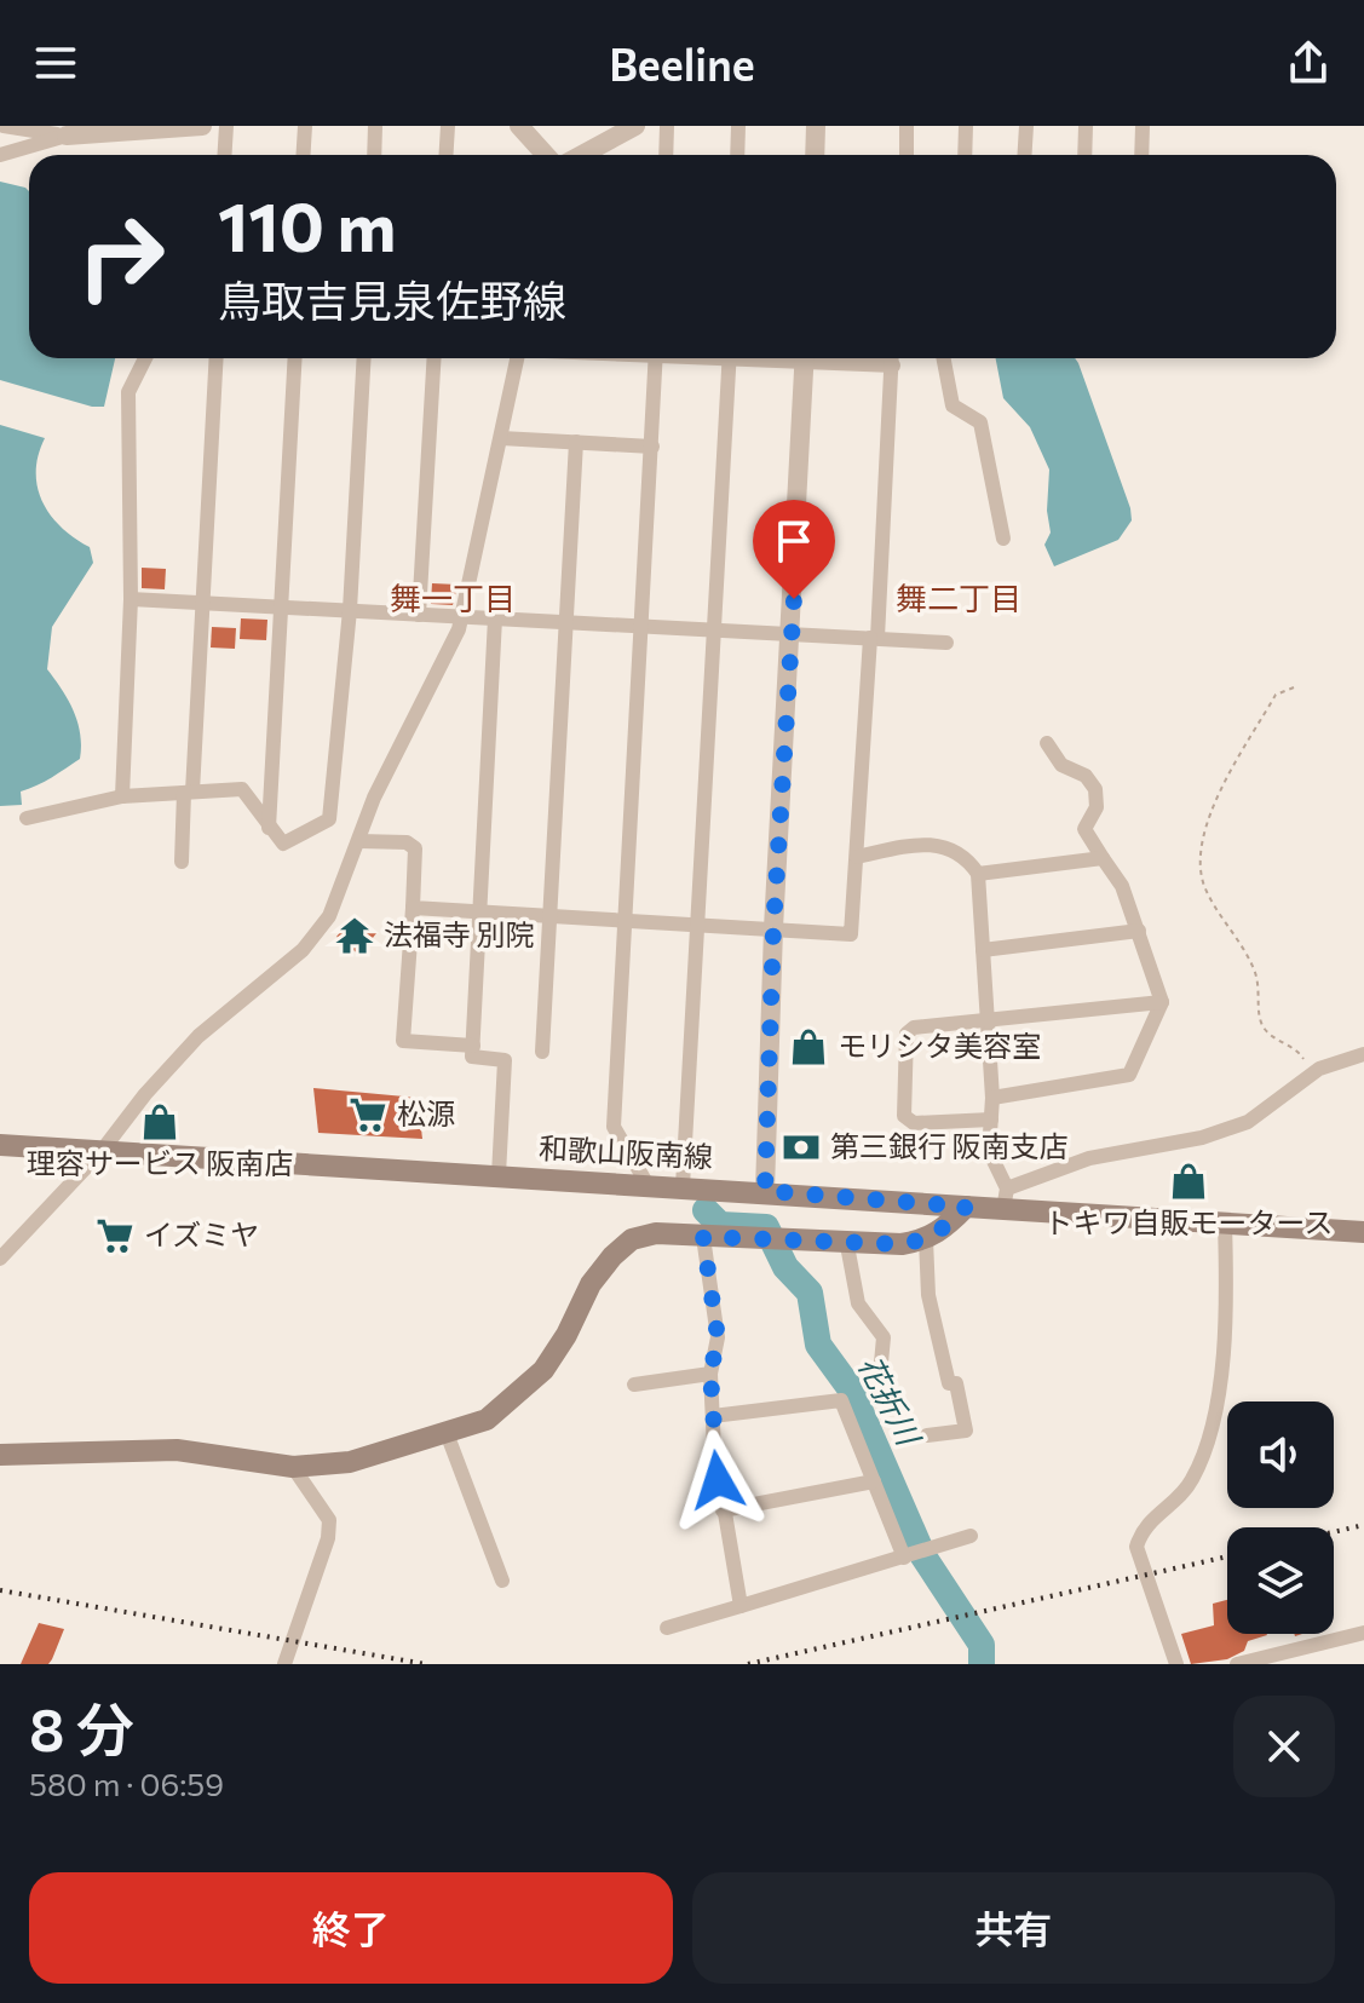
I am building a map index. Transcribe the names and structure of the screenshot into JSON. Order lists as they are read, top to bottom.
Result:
{
  "streets": {
    "main road": ["和歌山阪南線"]
  },
  "districts": ["舞一丁目", "舞二丁目"],
  "water": ["花折川"],
  "places": {
    "temple": ["法福寺 別院"],
    "shop": ["モリシタ美容室", "理容サービス 阪南店", "トキワ自販モータース"],
    "supermarket": ["松源", "イズミヤ"],
    "bank": ["第三銀行 阪南支店"]
  },
  "page": {
    "header": "Beeline",
    "turn": ["110 m", "鳥取吉見泉佐野線"],
    "heading": ["8 分", "580 m · 06:59"],
    "buttons": ["終了", "共有"]
  }
}
